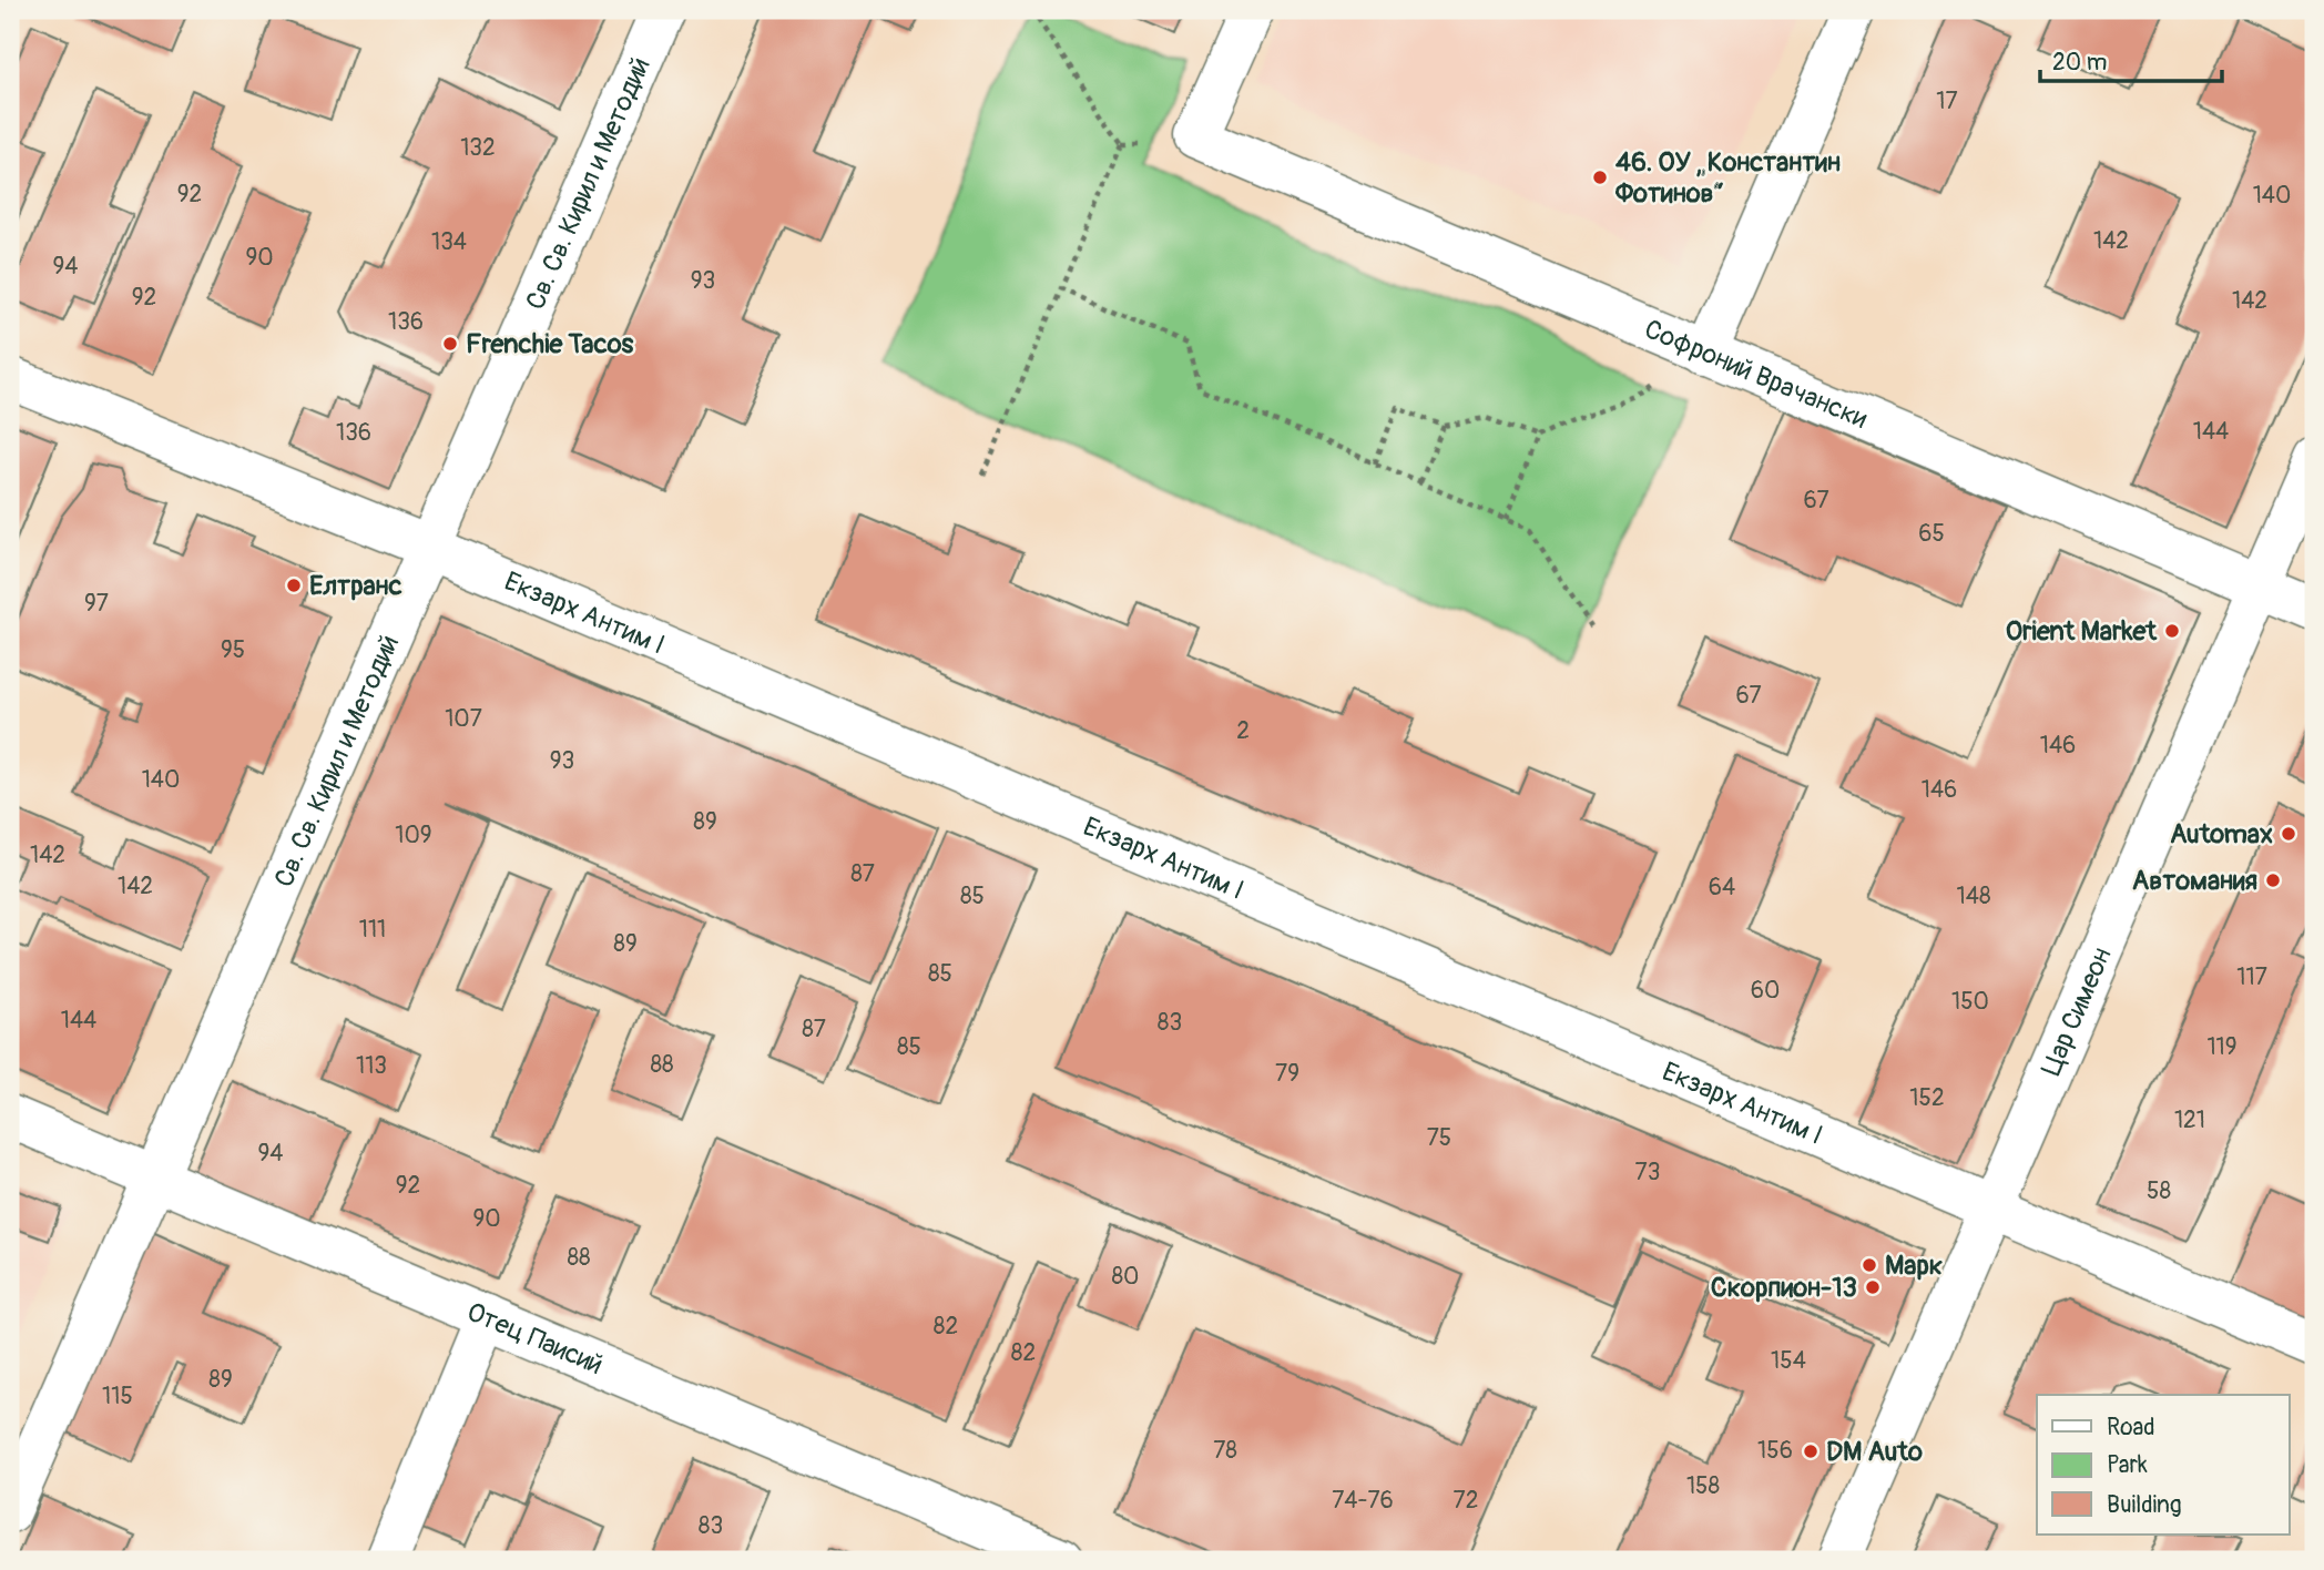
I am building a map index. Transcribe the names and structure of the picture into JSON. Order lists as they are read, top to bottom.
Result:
{
  "streets": {
    "street": [
      "Св. Св. Кирил и Методий",
      "Софроний Врачански",
      "Екзарх Антим I",
      "Цар Симеон",
      "Отец Паисий"
    ]
  },
  "crossings": [
    ["Св. Св. Кирил и Методий", "Екзарх Антим I"],
    ["Св. Св. Кирил и Методий", "Отец Паисий"],
    ["Софроний Врачански", "Цар Симеон"],
    ["Екзарх Антим I", "Цар Симеон"]
  ],
  "places": [
    "46. ОУ „Константин Фотинов“",
    "Frenchie Tacos",
    "Елтранс",
    "Orient Market",
    "Automax",
    "Автомания",
    "Марк",
    "Скорпион-13",
    "DM Auto"
  ],
  "house_numbers": [
    "17",
    "132",
    "92",
    "140",
    "142",
    "134",
    "90",
    "94",
    "93",
    "92",
    "142",
    "136",
    "144",
    "136",
    "67",
    "65",
    "97",
    "95",
    "67",
    "107",
    "2",
    "146",
    "93",
    "140",
    "146",
    "89",
    "109",
    "142",
    "87",
    "142",
    "64",
    "85",
    "148",
    "111",
    "89",
    "85",
    "117",
    "60",
    "150",
    "144",
    "83",
    "87",
    "85",
    "119",
    "88",
    "113",
    "79",
    "152",
    "121",
    "75",
    "94",
    "73",
    "92",
    "58",
    "90",
    "88",
    "80",
    "82",
    "82",
    "154",
    "89",
    "115",
    "78",
    "156",
    "158",
    "74-76",
    "72",
    "83"
  ],
  "legend": ["Road", "Park", "Building"],
  "scale_bar": "20 m"
}
